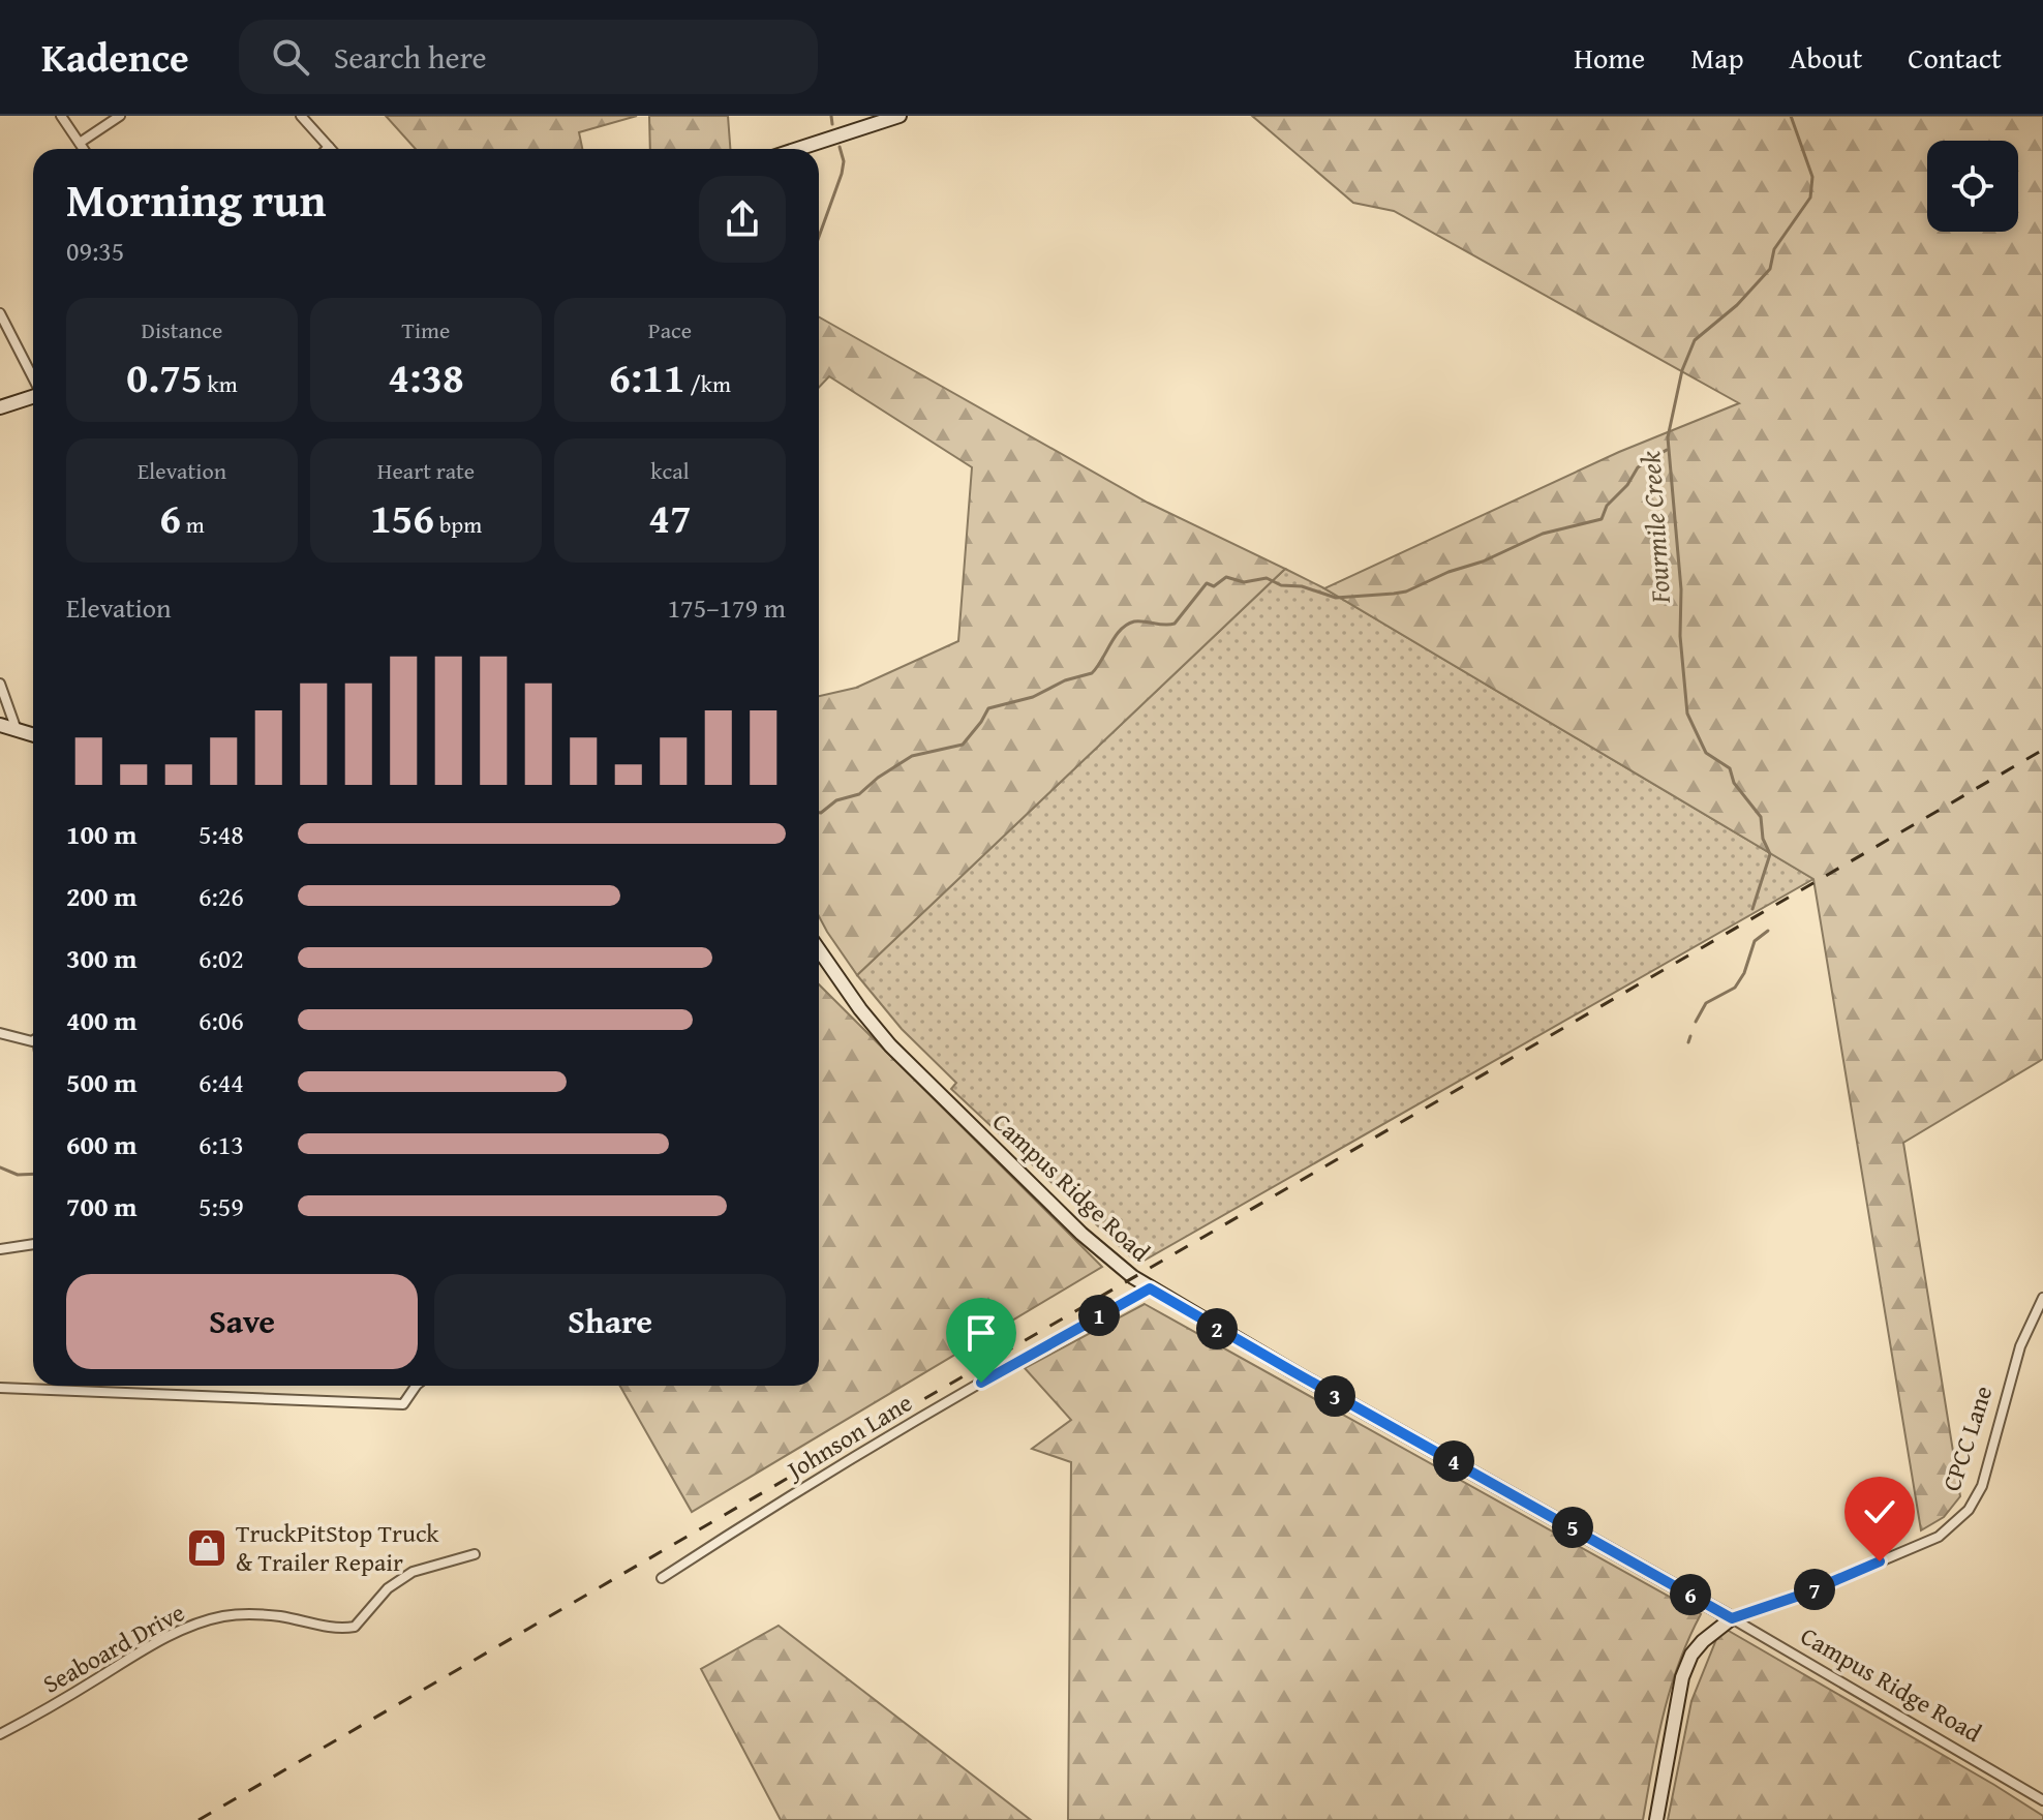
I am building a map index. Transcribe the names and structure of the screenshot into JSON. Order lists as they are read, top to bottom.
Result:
{
  "streets": {
    "street": [
      "Campus Ridge Road",
      "Johnson Lane",
      "CPCC Lane",
      "Seaboard Drive"
    ]
  },
  "crossings": [
    ["Campus Ridge Road", "Johnson Lane"],
    ["Campus Ridge Road", "CPCC Lane"]
  ],
  "water": ["Fourmile Creek"],
  "places": {
    "shop": ["TruckPitStop Truck & Trailer Repair"]
  },
  "page": {
    "header": "Kadence",
    "search": "Search here",
    "nav": [
      "Home",
      "Map",
      "About",
      "Contact"
    ],
    "heading": ["Morning run", "09:35"],
    "stats": [
      ["Distance", "0.75 km"],
      ["Time", "4:38"],
      ["Pace", "6:11 /km"],
      ["Elevation", "6 m"],
      ["Heart rate", "156 bpm"],
      ["kcal", "47"]
    ],
    "chart": ["Elevation", "175–179 m"],
    "list": [
      {
        "name": "100 m",
        "note": "5:48"
      },
      {
        "name": "200 m",
        "note": "6:26"
      },
      {
        "name": "300 m",
        "note": "6:02"
      },
      {
        "name": "400 m",
        "note": "6:06"
      },
      {
        "name": "500 m",
        "note": "6:44"
      },
      {
        "name": "600 m",
        "note": "6:13"
      },
      {
        "name": "700 m",
        "note": "5:59"
      }
    ],
    "buttons": ["Save", "Share"],
    "pins": [
      "1",
      "2",
      "3",
      "4",
      "5",
      "7",
      "6"
    ]
  }
}
